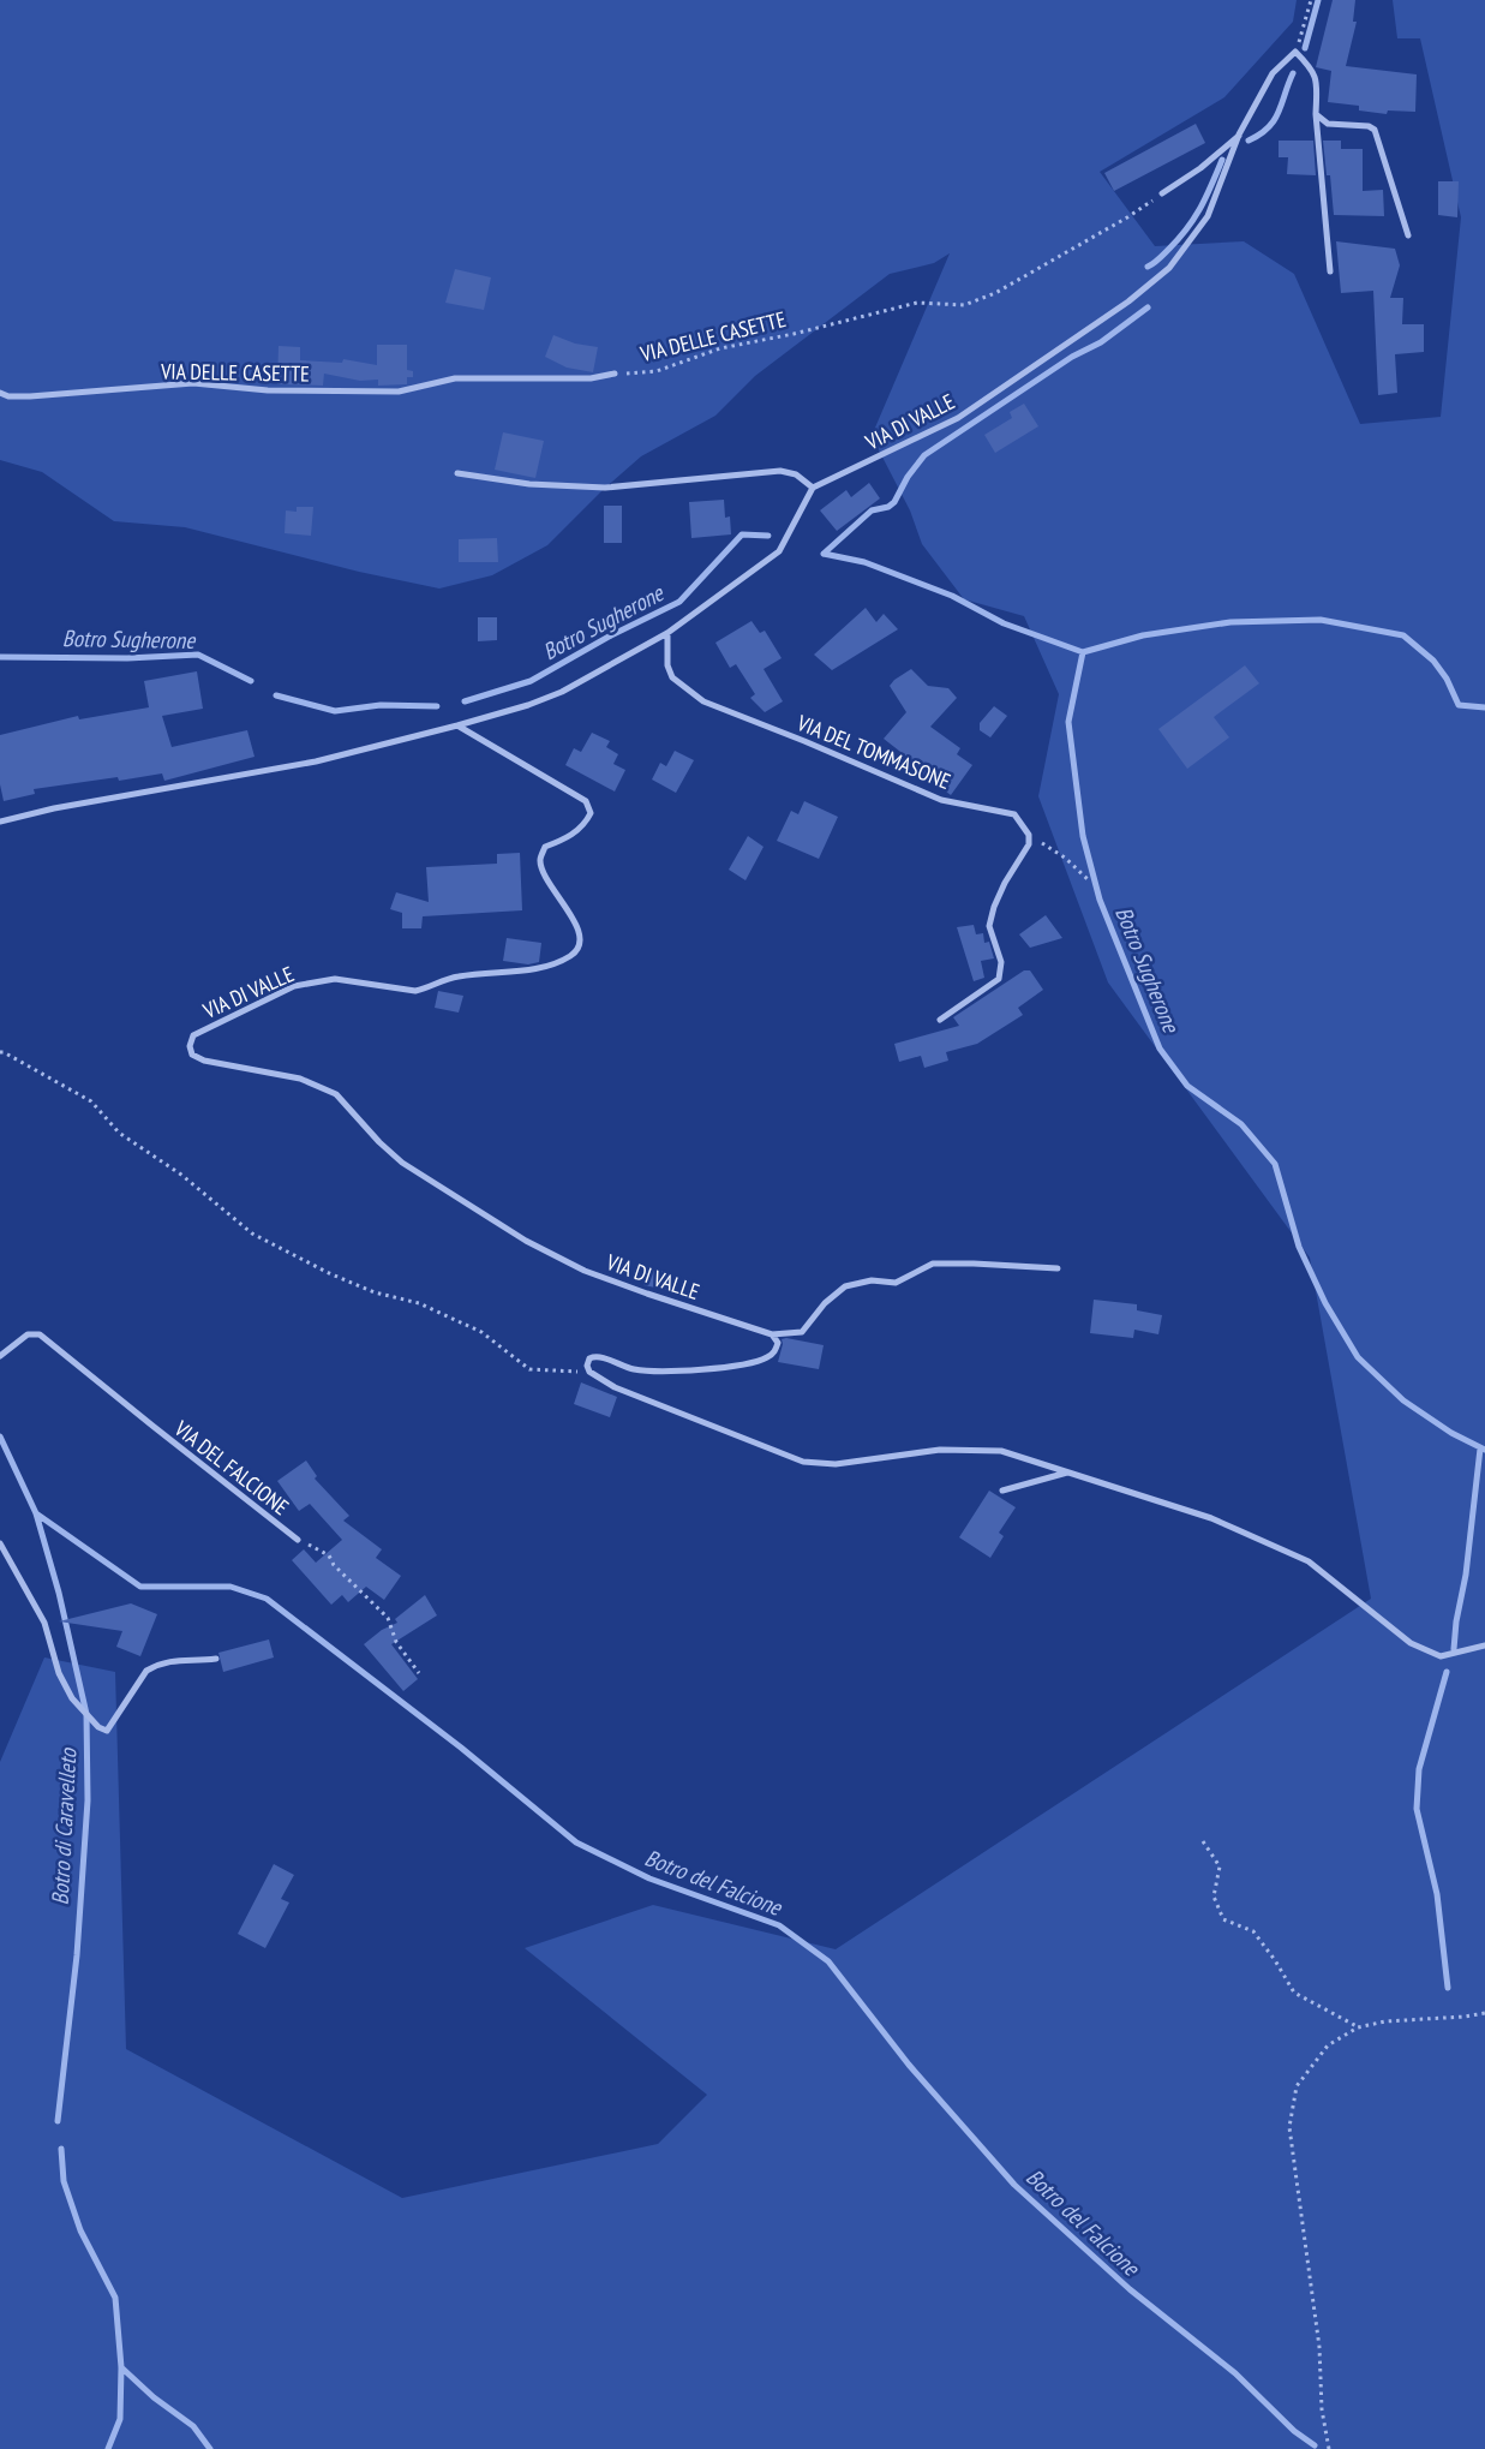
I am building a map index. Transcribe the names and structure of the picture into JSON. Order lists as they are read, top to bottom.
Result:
{
  "streets": {
    "street": [
      "VIA DELLE CASETTE",
      "VIA DI VALLE",
      "VIA DEL TOMMASONE",
      "VIA DEL FALCIONE"
    ]
  },
  "water": ["Botro Sugherone", "Botro di Caravelleto", "Botro del Falcione"]
}
